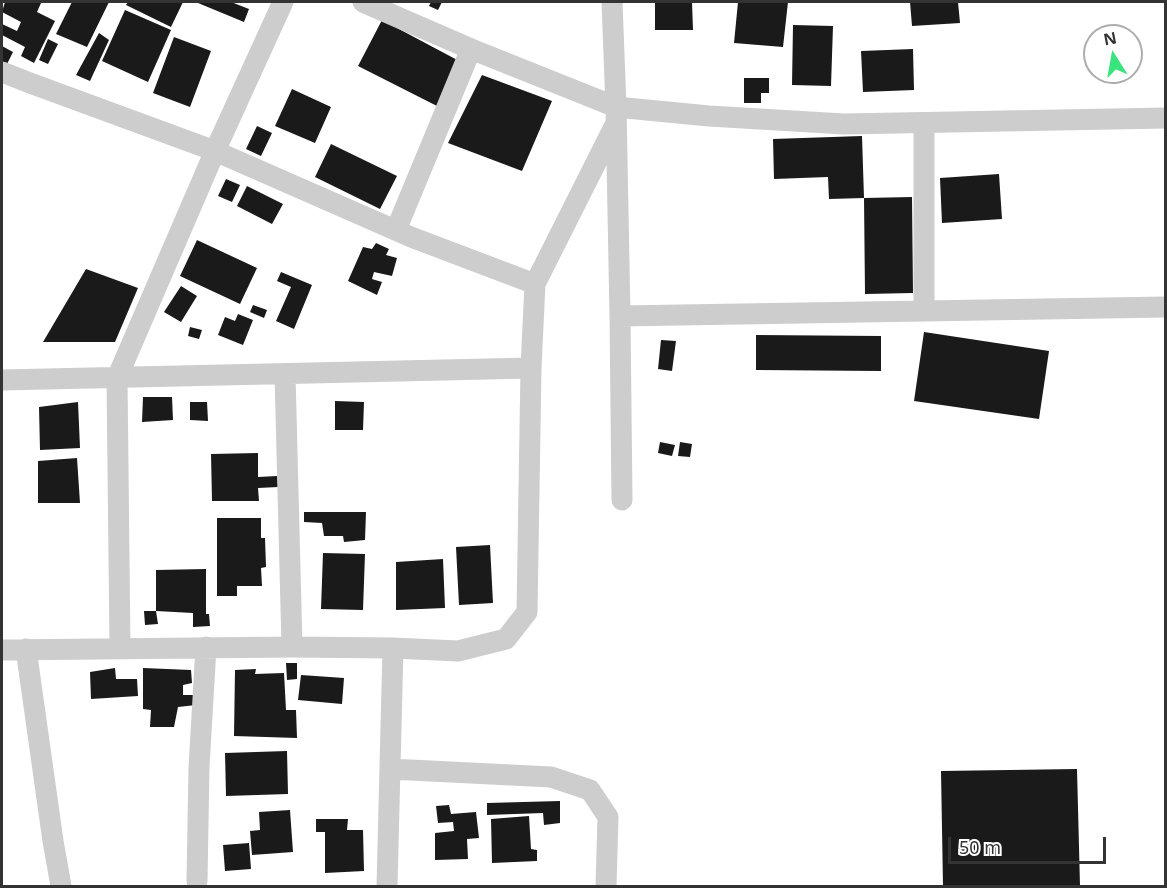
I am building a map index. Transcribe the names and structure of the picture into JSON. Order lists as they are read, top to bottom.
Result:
{
  "scale_bar": "50 m",
  "north": "top"
}
